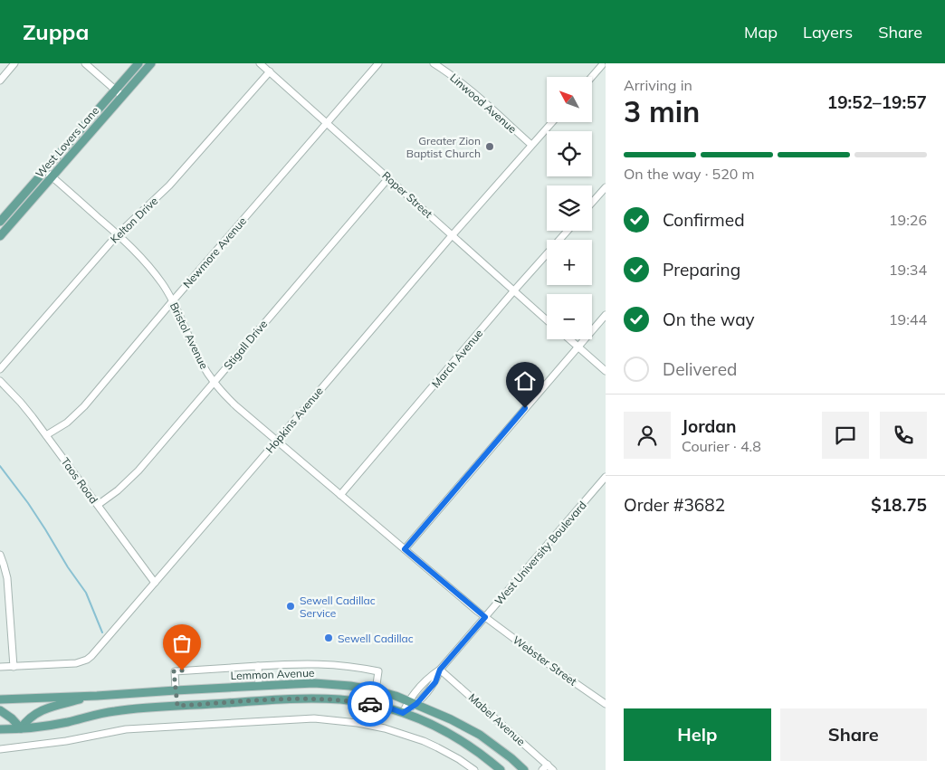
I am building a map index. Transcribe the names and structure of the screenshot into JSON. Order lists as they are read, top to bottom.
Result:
{
  "streets": {
    "main road": ["West Lovers Lane", "Lemmon Avenue"],
    "street": [
      "Linwood Avenue",
      "Roper Street",
      "Kelton Drive",
      "Newmore Avenue",
      "Bristol Avenue",
      "Stigall Drive",
      "March Avenue",
      "Hopkins Avenue",
      "Taos Road",
      "West University Boulevard",
      "Webster Street",
      "Mabel Avenue"
    ]
  },
  "crossings": [
    ["Linwood Avenue", "Hopkins Avenue"],
    ["West Lovers Lane", "Bristol Avenue"],
    ["Roper Street", "Kelton Drive"],
    ["Roper Street", "Newmore Avenue"],
    ["Roper Street", "Stigall Drive"],
    ["Roper Street", "March Avenue"],
    ["Roper Street", "Hopkins Avenue"],
    ["Kelton Drive", "Bristol Avenue"],
    ["Newmore Avenue", "Bristol Avenue"],
    ["Newmore Avenue", "Taos Road"],
    ["Bristol Avenue", "Stigall Drive"],
    ["Bristol Avenue", "March Avenue"],
    ["Bristol Avenue", "Hopkins Avenue"],
    ["Bristol Avenue", "West University Boulevard"],
    ["Bristol Avenue", "Webster Street"],
    ["Stigall Drive", "Taos Road"],
    ["Hopkins Avenue", "Taos Road"],
    ["West University Boulevard", "Webster Street"],
    ["West University Boulevard", "Lemmon Avenue"],
    ["West University Boulevard", "Mabel Avenue"]
  ],
  "places": ["Greater Zion Baptist Church", "Sewell Cadillac Service", "Sewell Cadillac"],
  "north": "top left",
  "page": {
    "header": "Zuppa",
    "nav": ["Map", "Layers", "Share"],
    "heading": ["3 min", "Arriving in", "19:52–19:57"],
    "panel": [
      "Jordan",
      "Courier · 4.8",
      "Order #3682",
      "$18.75"
    ],
    "map_buttons": ["+", "−"],
    "bar": "On the way · 520 m",
    "list": [
      ["Confirmed", "19:26"],
      ["Preparing", "19:34"],
      ["On the way", "19:44"],
      "Delivered"
    ],
    "buttons": ["Help", "Share"]
  }
}
